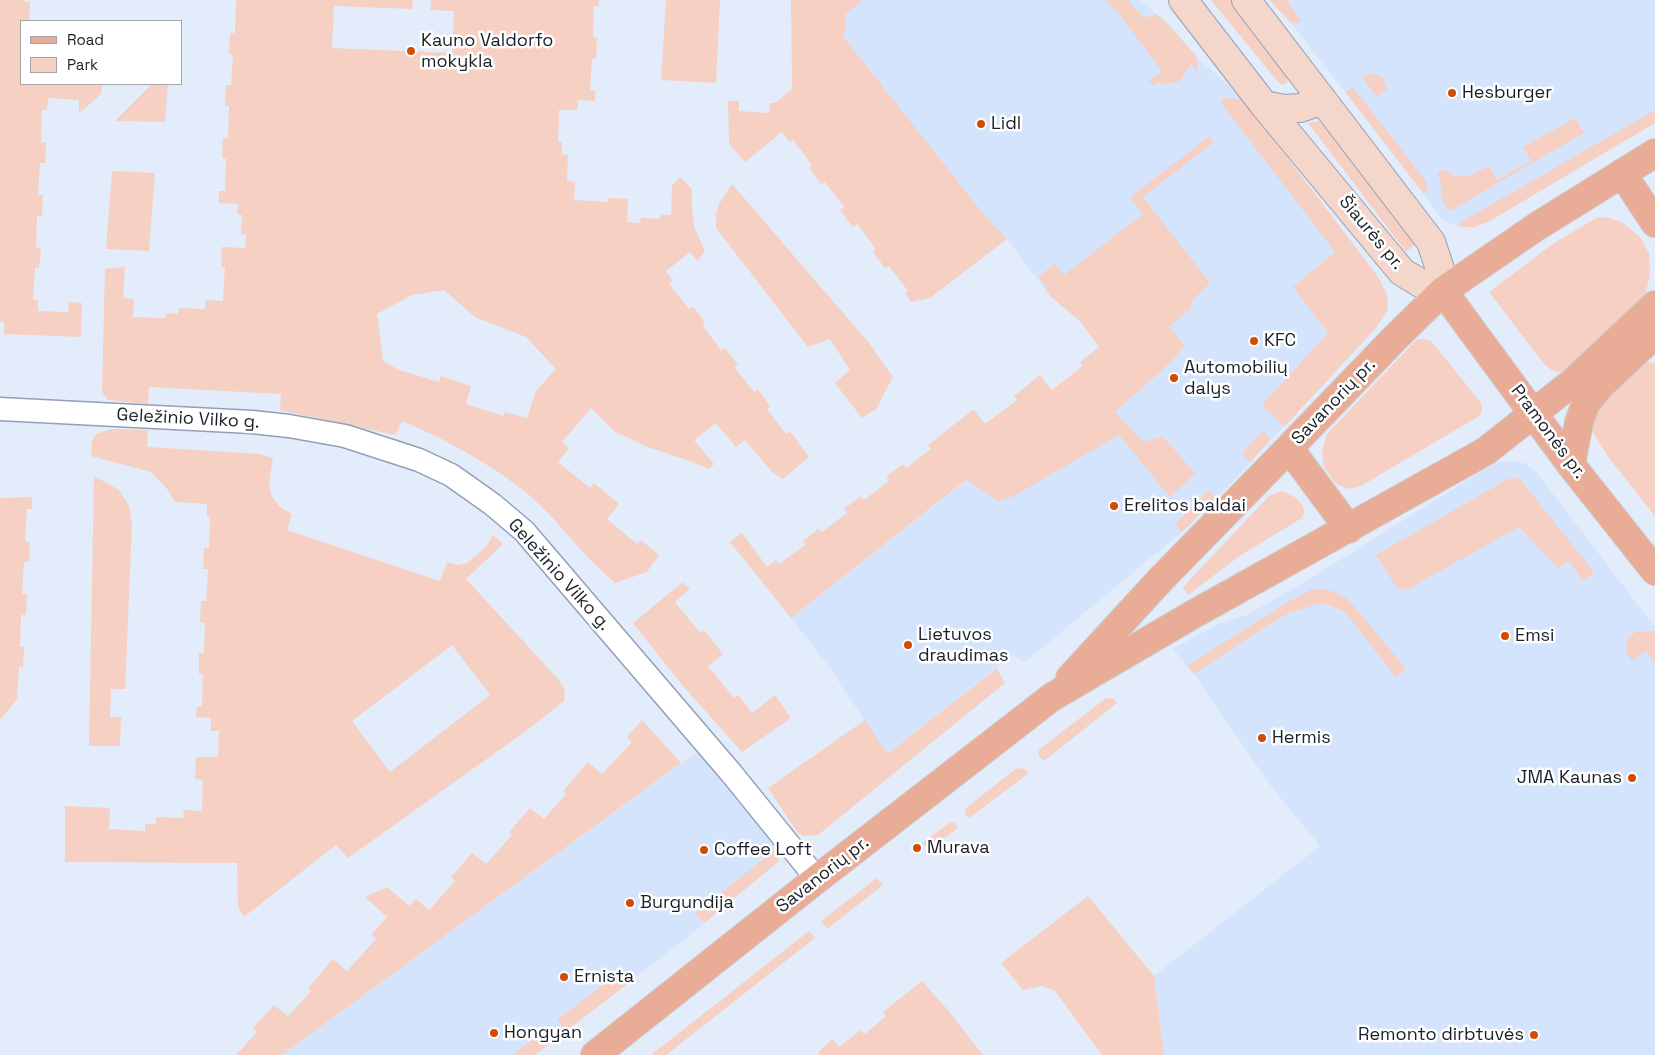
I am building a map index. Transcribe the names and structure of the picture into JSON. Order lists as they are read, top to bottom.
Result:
{
  "streets": {
    "main road": ["Šiaurės pr.", "Savanorių pr.", "Pramonės pr."],
    "street": ["Geležinio Vilko g."]
  },
  "crossings": [
    ["Šiaurės pr.", "Savanorių pr."],
    ["Šiaurės pr.", "Pramonės pr."],
    ["Savanorių pr.", "Geležinio Vilko g."],
    ["Savanorių pr.", "Pramonės pr."]
  ],
  "places": [
    "Kauno Valdorfo mokykla",
    "Hesburger",
    "Lidl",
    "KFC",
    "Automobilių dalys",
    "Erelitos baldai",
    "Emsi",
    "Lietuvos draudimas",
    "Hermis",
    "JMA Kaunas",
    "Murava",
    "Coffee Loft",
    "Burgundija",
    "Ernista",
    "Hongyan",
    "Remonto dirbtuvės"
  ],
  "legend": ["Road", "Park"]
}
